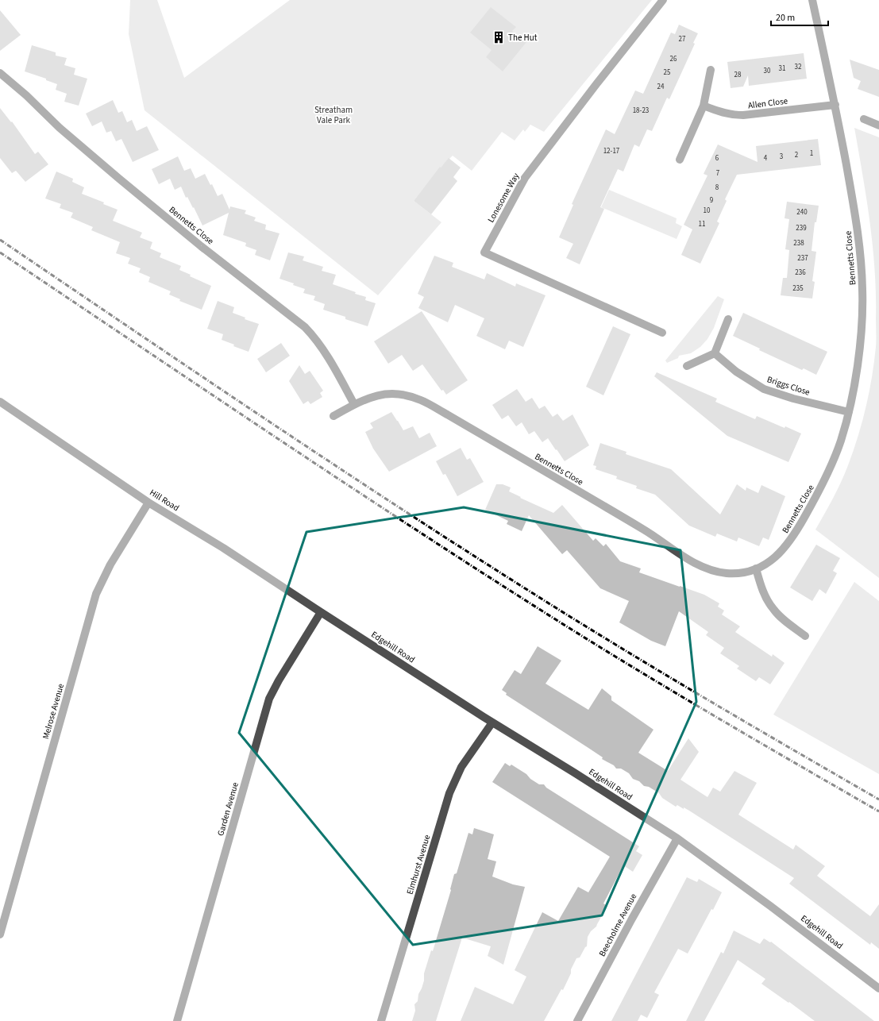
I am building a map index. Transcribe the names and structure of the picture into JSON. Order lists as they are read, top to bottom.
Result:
{
  "streets": {
    "street": [
      "Allen Close",
      "Lonesome Way",
      "Bennetts Close",
      "Briggs Close",
      "Hill Road",
      "Edgehill Road",
      "Melrose Avenue",
      "Garden Avenue",
      "Elmhurst Avenue",
      "Beecholme Avenue"
    ]
  },
  "crossings": [
    ["Allen Close", "Bennetts Close"],
    ["Bennetts Close", "Briggs Close"],
    ["Hill Road", "Edgehill Road"],
    ["Hill Road", "Melrose Avenue"],
    ["Hill Road", "Garden Avenue"],
    ["Edgehill Road", "Garden Avenue"],
    ["Edgehill Road", "Elmhurst Avenue"],
    ["Edgehill Road", "Beecholme Avenue"]
  ],
  "parks": ["Streatham Vale Park"],
  "places": {
    "building": ["The Hut"]
  },
  "house_numbers": [
    "27",
    "26",
    "32",
    "31",
    "30",
    "25",
    "28",
    "24",
    "18-23",
    "12-17",
    "1",
    "2",
    "3",
    "6",
    "4",
    "7",
    "8",
    "9",
    "10",
    "240",
    "11",
    "239",
    "238",
    "237",
    "236",
    "235"
  ],
  "scale_bar": "20 m"
}
